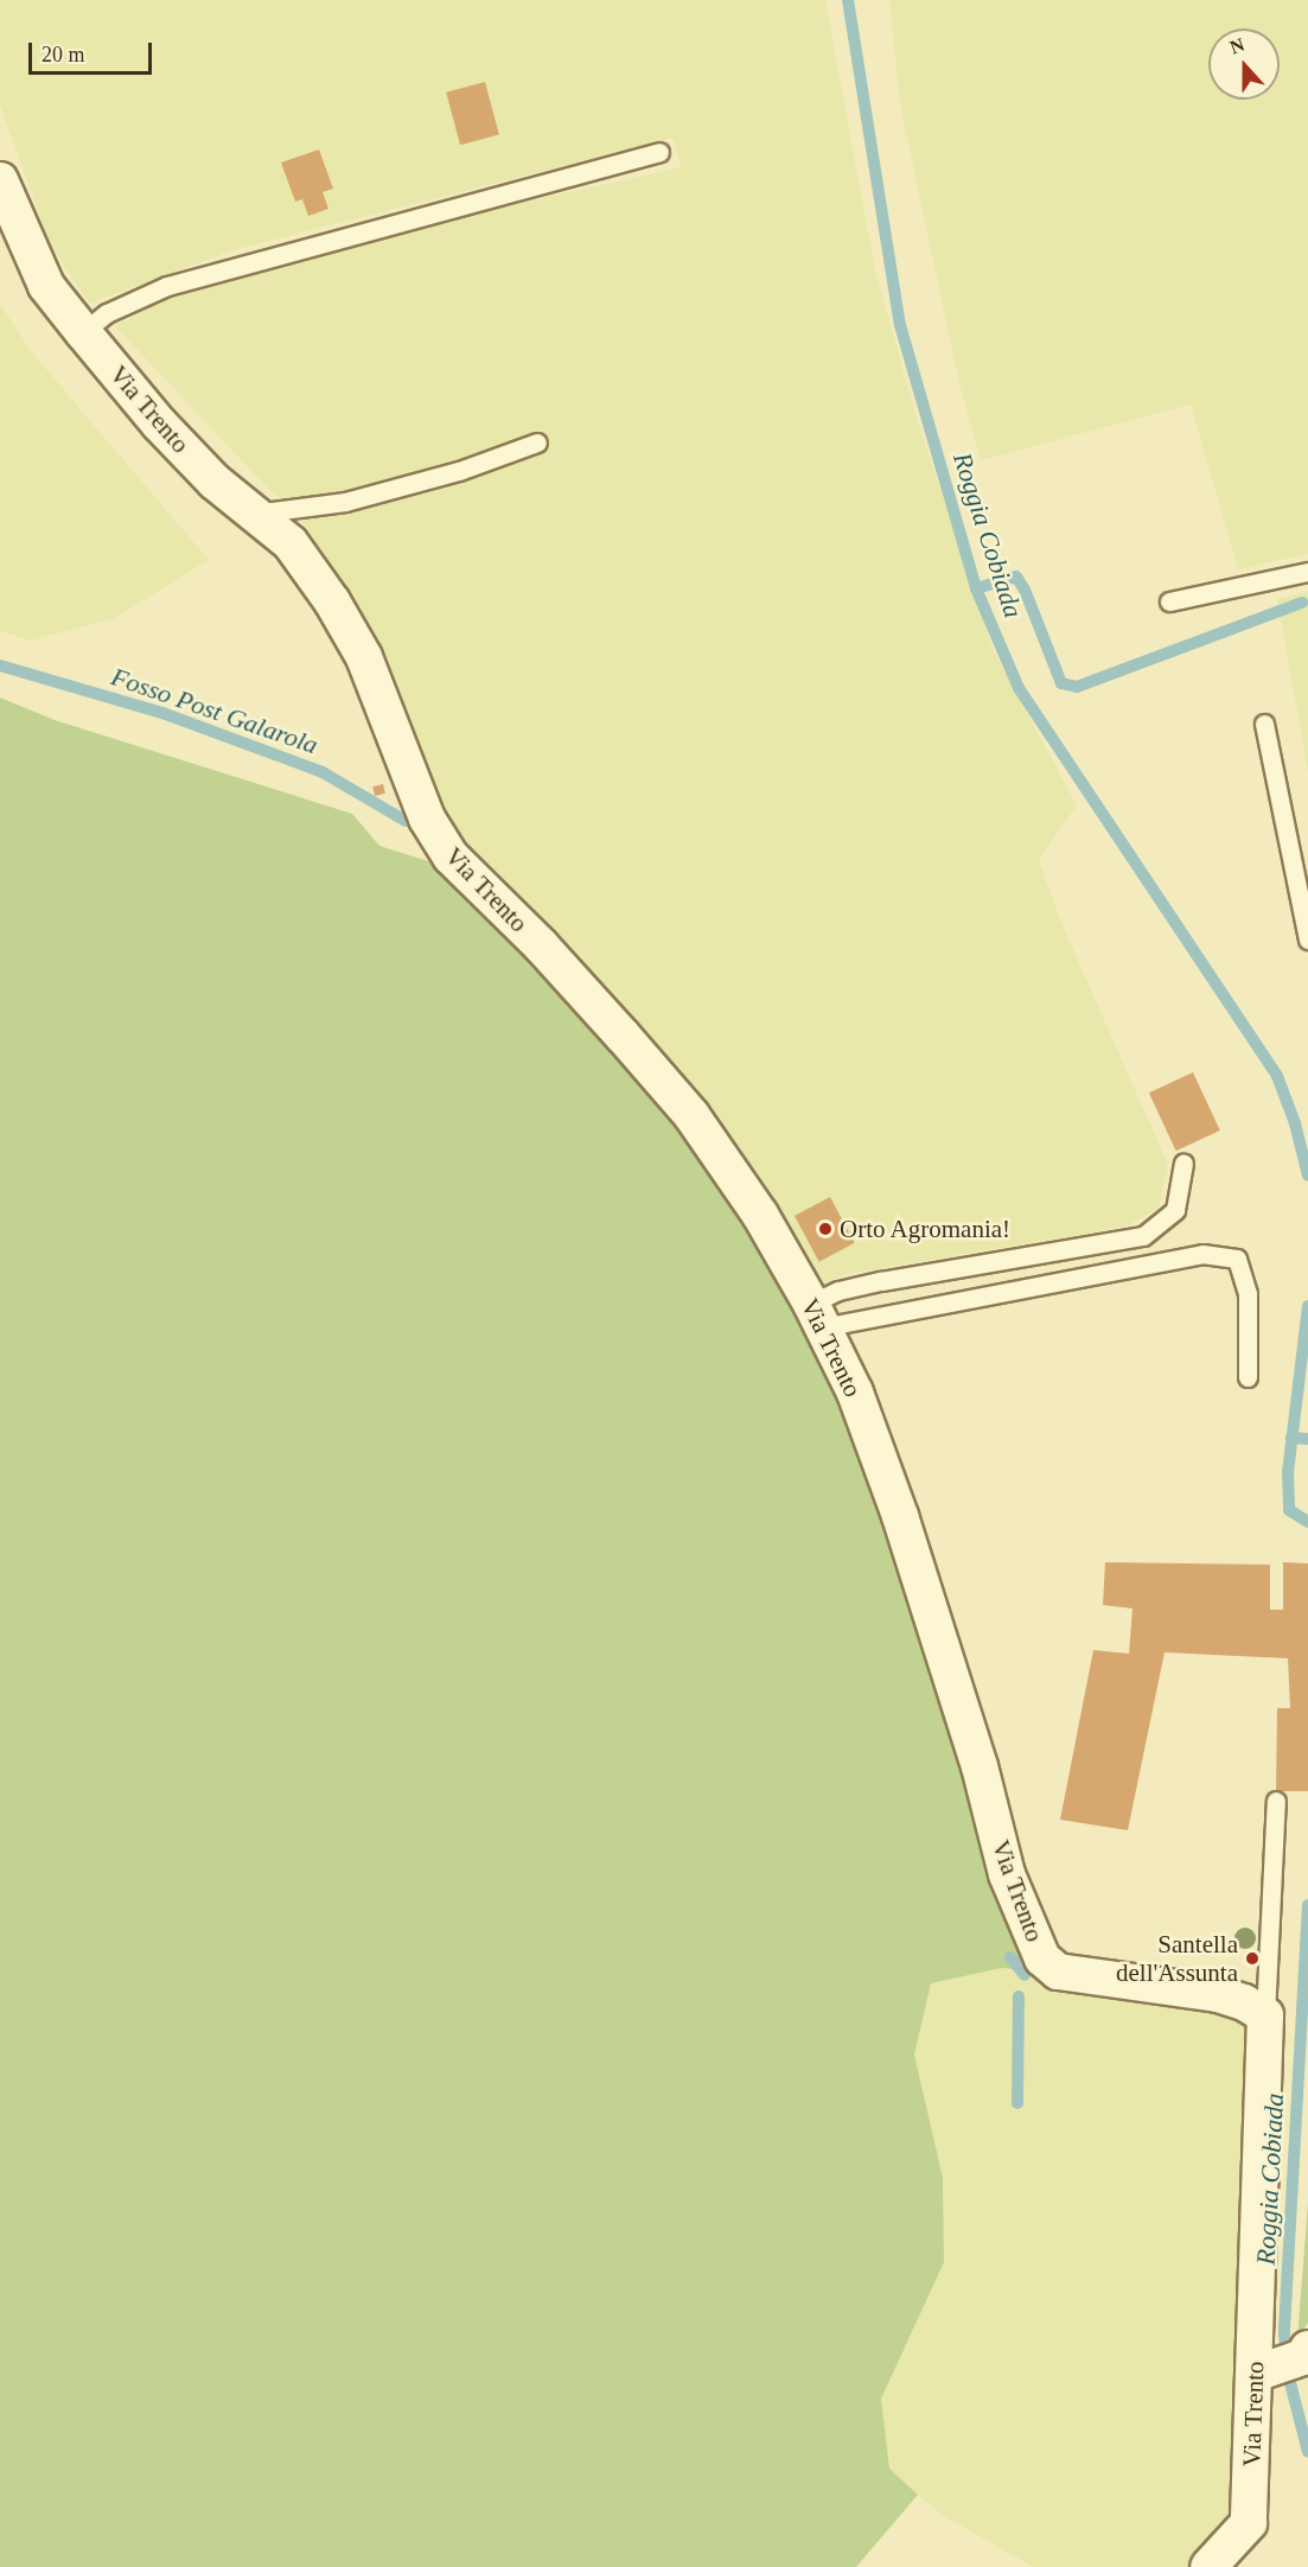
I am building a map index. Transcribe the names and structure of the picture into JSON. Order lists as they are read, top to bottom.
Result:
{
  "streets": {
    "street": ["Via Trento"]
  },
  "water": ["Roggia Cobiada", "Fosso Post Galarola"],
  "places": ["Orto Agromania!", "Santella dell'Assunta"],
  "scale_bar": "20 m",
  "north": "top"
}
